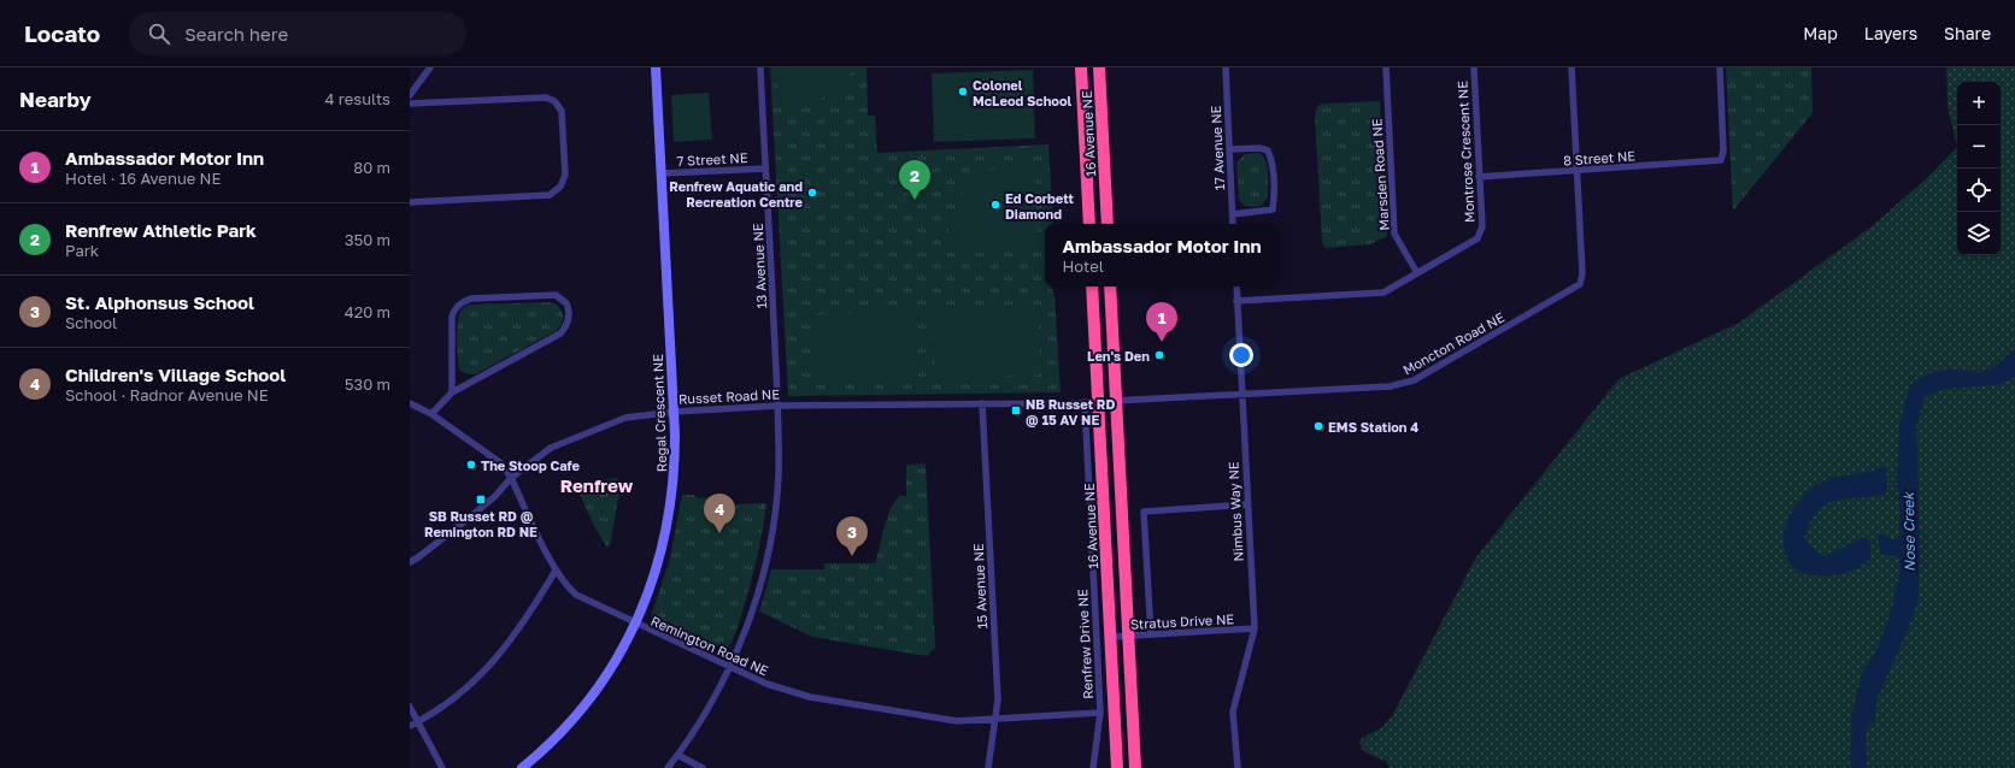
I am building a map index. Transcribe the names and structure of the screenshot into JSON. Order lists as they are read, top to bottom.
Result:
{
  "streets": {
    "highway": ["16 Avenue NE"],
    "street": [
      "17 Avenue NE",
      "Montrose Crescent NE",
      "8 Street NE",
      "7 Street NE",
      "Marsden Road NE",
      "13 Avenue NE",
      "Moncton Road NE",
      "Russet Road NE",
      "Regal Crescent NE",
      "Nimbus Way NE",
      "15 Avenue NE",
      "Stratus Drive NE",
      "Renfrew Drive NE",
      "Remington Road NE"
    ]
  },
  "crossings": [
    ["16 Avenue NE", "Moncton Road NE"],
    ["16 Avenue NE", "Russet Road NE"],
    ["16 Avenue NE", "Stratus Drive NE"],
    ["Montrose Crescent NE", "8 Street NE"],
    ["Montrose Crescent NE", "Marsden Road NE"],
    ["8 Street NE", "Moncton Road NE"],
    ["7 Street NE", "13 Avenue NE"],
    ["7 Street NE", "Regal Crescent NE"],
    ["13 Avenue NE", "Russet Road NE"],
    ["13 Avenue NE", "Remington Road NE"],
    ["Moncton Road NE", "Russet Road NE"],
    ["Moncton Road NE", "Nimbus Way NE"],
    ["Russet Road NE", "Regal Crescent NE"],
    ["Russet Road NE", "15 Avenue NE"],
    ["Russet Road NE", "Renfrew Drive NE"],
    ["Russet Road NE", "Remington Road NE"],
    ["Regal Crescent NE", "Remington Road NE"],
    ["Nimbus Way NE", "Stratus Drive NE"],
    ["15 Avenue NE", "Remington Road NE"],
    ["Renfrew Drive NE", "Remington Road NE"]
  ],
  "districts": ["Renfrew"],
  "water": ["Nose Creek"],
  "places": {
    "other": [
      "Colonel McLeod School",
      "Renfrew Aquatic and Recreation Centre",
      "Ed Corbett Diamond",
      "Len's Den",
      "EMS Station 4",
      "The Stoop Cafe"
    ],
    "transit": ["NB Russet RD @ 15 AV NE", "SB Russet RD @ Remington RD NE"]
  },
  "page": {
    "header": "Locato",
    "search": "Search here",
    "nav": ["Map", "Layers", "Share"],
    "heading": ["Nearby", "4 results"],
    "map_buttons": ["+", "−"],
    "list": [
      {
        "mark": "1",
        "name": "Ambassador Motor Inn",
        "note": "Hotel · 16 Avenue NE",
        "value": "80 m"
      },
      {
        "mark": "2",
        "name": "Renfrew Athletic Park",
        "note": "Park",
        "value": "350 m"
      },
      {
        "mark": "3",
        "name": "St. Alphonsus School",
        "note": "School",
        "value": "420 m"
      },
      {
        "mark": "4",
        "name": "Children's Village School",
        "note": "School · Radnor Avenue NE",
        "value": "530 m"
      }
    ],
    "pins": [
      "2",
      "1",
      "4",
      "3"
    ],
    "popup": ["Ambassador Motor Inn", "Hotel"]
  }
}
